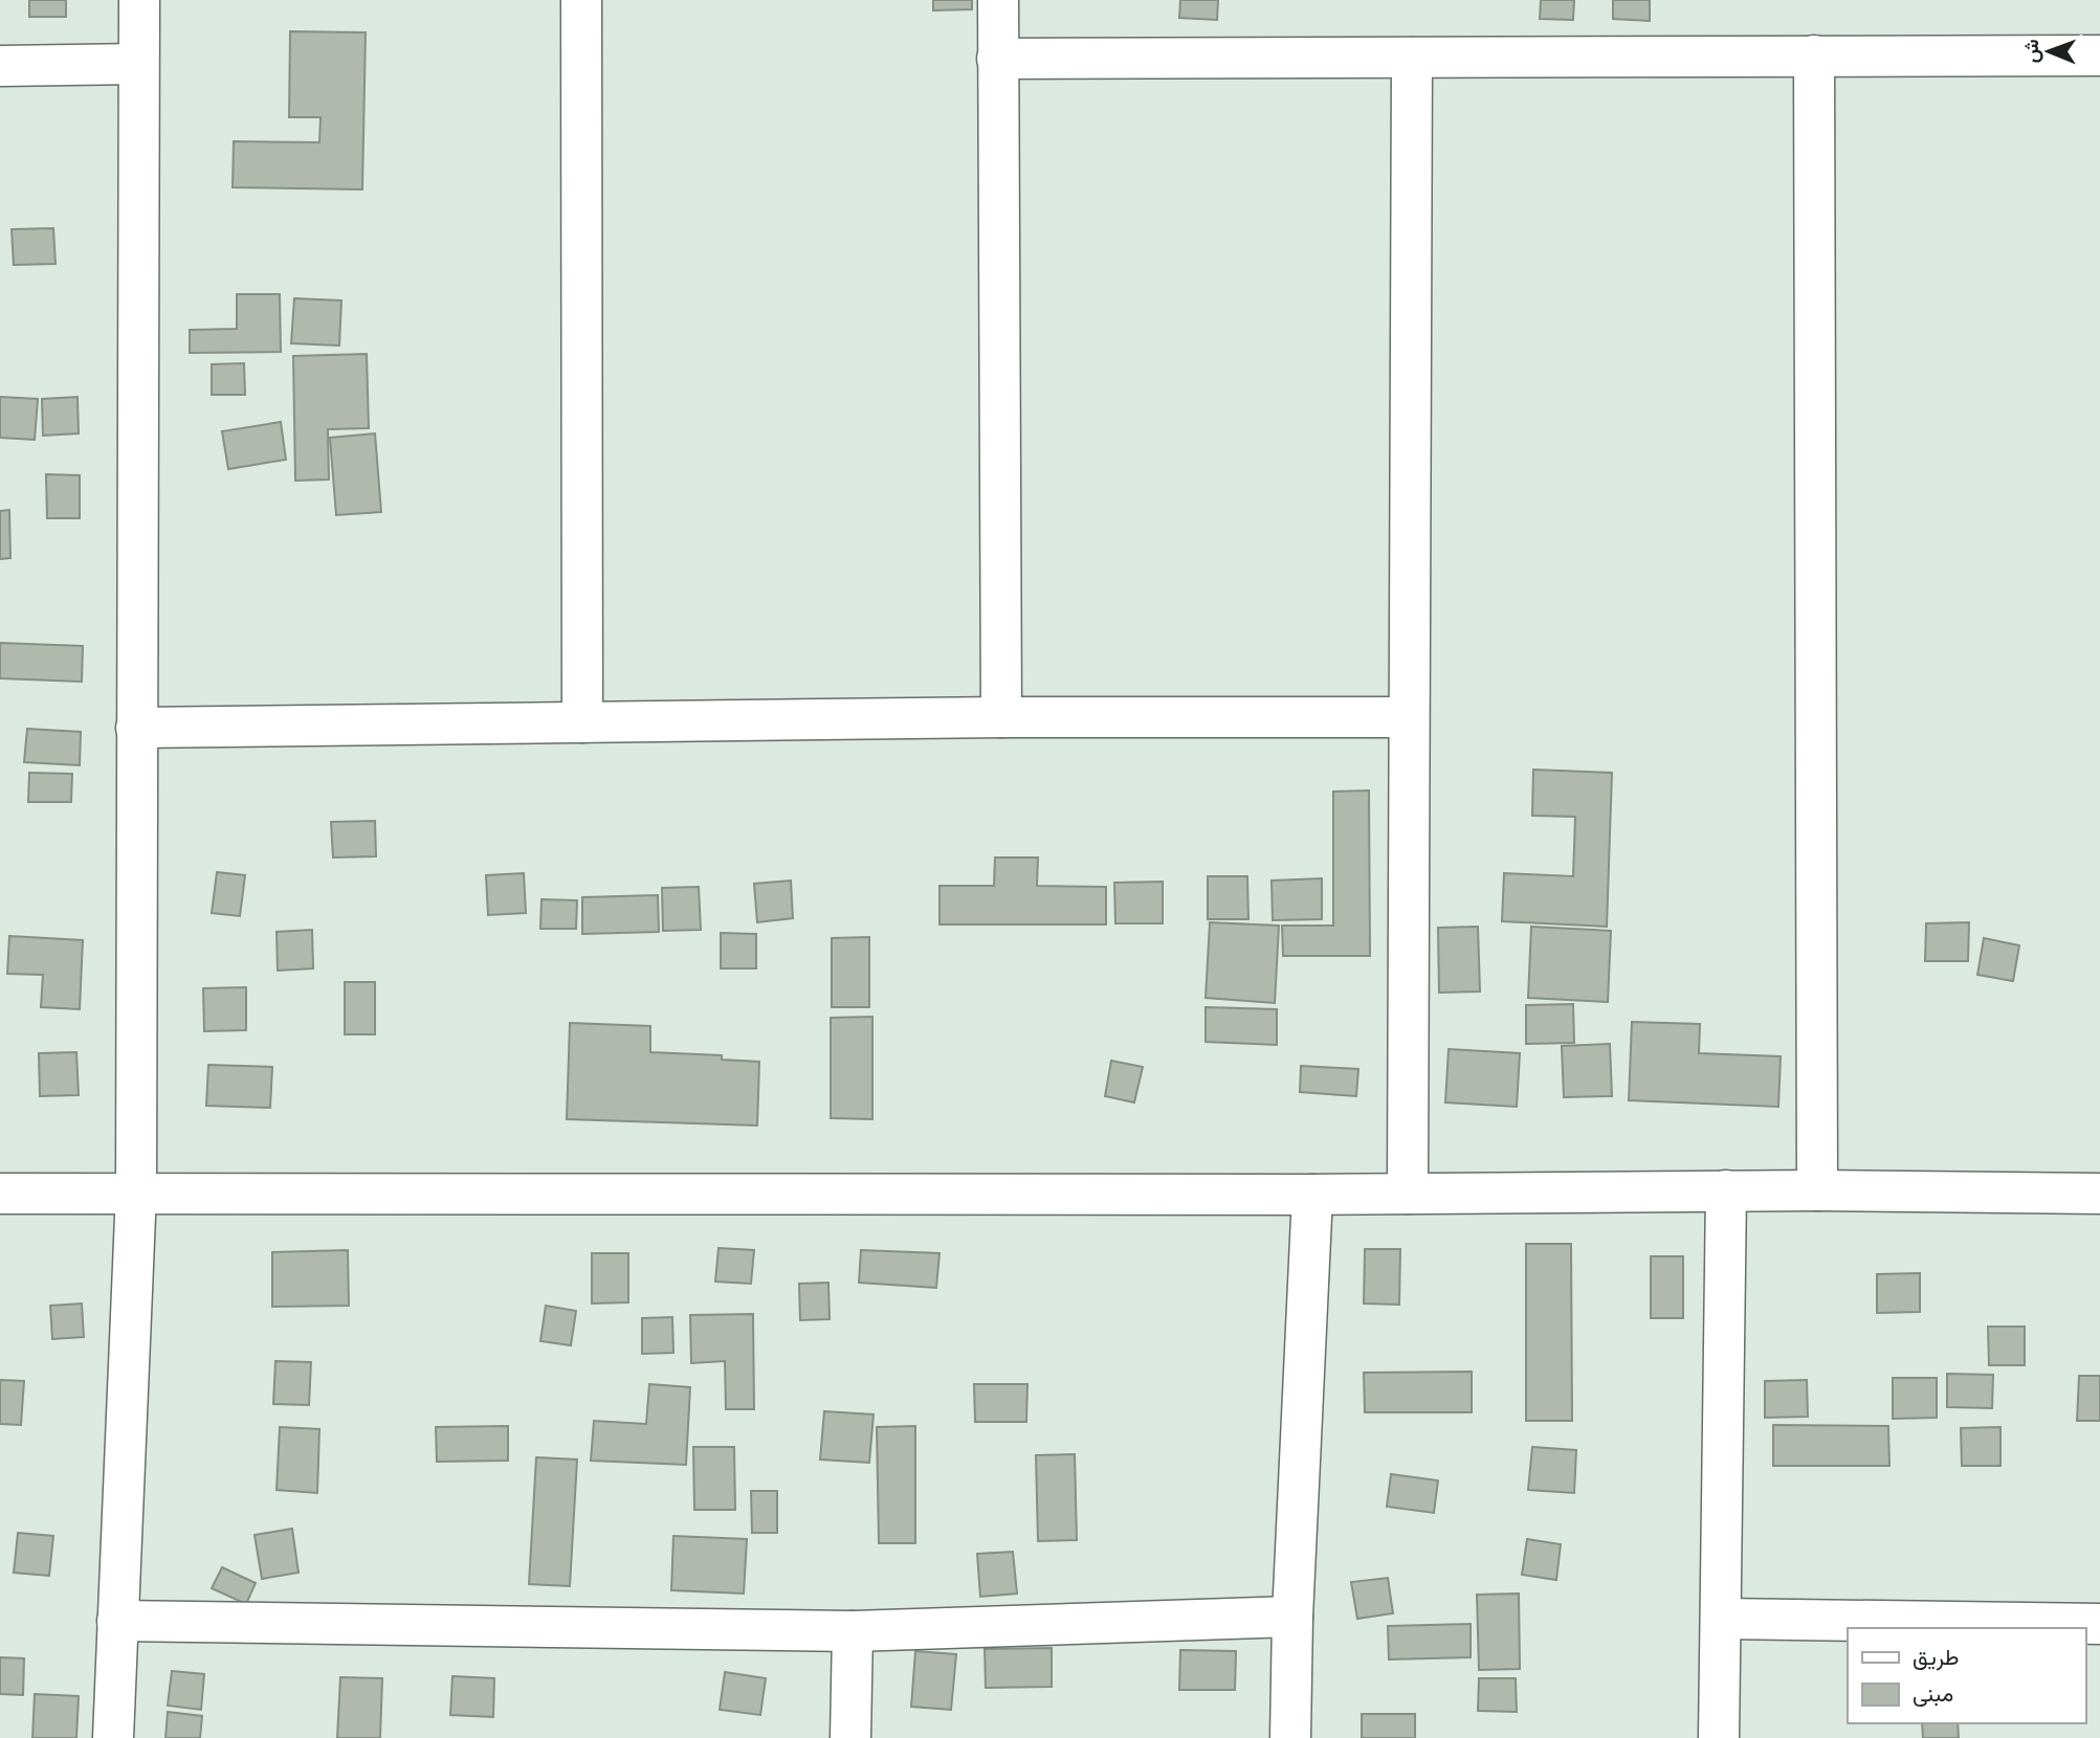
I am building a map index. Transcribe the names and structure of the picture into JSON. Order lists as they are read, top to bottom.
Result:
{
  "legend": ["طريق", "مبنى"],
  "north": "left"
}
